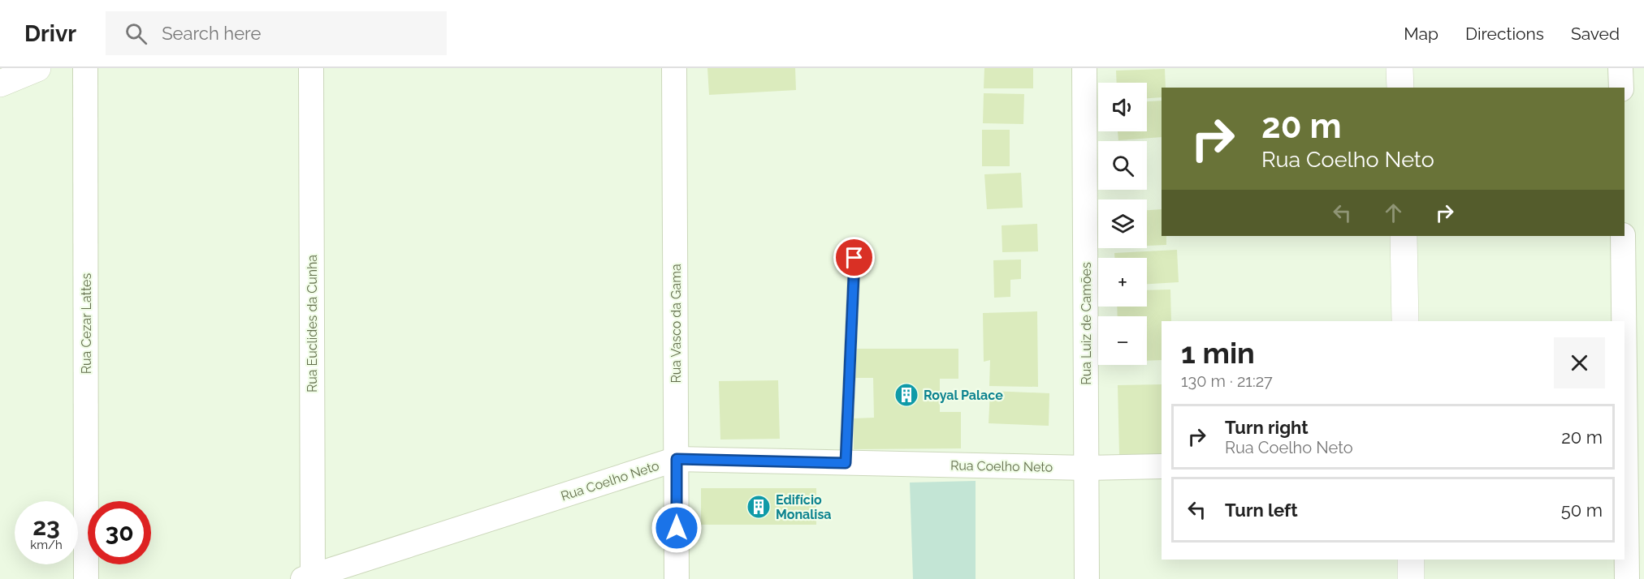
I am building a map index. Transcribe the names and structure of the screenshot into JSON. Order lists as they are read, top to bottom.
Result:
{
  "streets": {
    "street": [
      "Rua Cezar Lattes",
      "Rua Euclides da Cunha",
      "Rua Vasco da Gama",
      "Rua Luiz de Camões",
      "Rua Coelho Neto"
    ]
  },
  "crossings": [
    ["Rua Euclides da Cunha", "Rua Coelho Neto"],
    ["Rua Vasco da Gama", "Rua Coelho Neto"],
    ["Rua Luiz de Camões", "Rua Coelho Neto"]
  ],
  "places": {
    "building": ["Royal Palace", "Edifício Monalisa"]
  },
  "page": {
    "header": "Drivr",
    "search": "Search here",
    "nav": ["Map", "Directions", "Saved"],
    "map_buttons": ["+", "−"],
    "turn": ["20 m", "Rua Coelho Neto"],
    "heading": ["1 min", "130 m · 21:27"],
    "list": [
      {
        "name": "Turn right",
        "note": "Rua Coelho Neto",
        "value": "20 m"
      },
      {
        "name": "Turn left",
        "value": "50 m"
      }
    ],
    "speed": "23 km/h",
    "limit": "30"
  }
}
